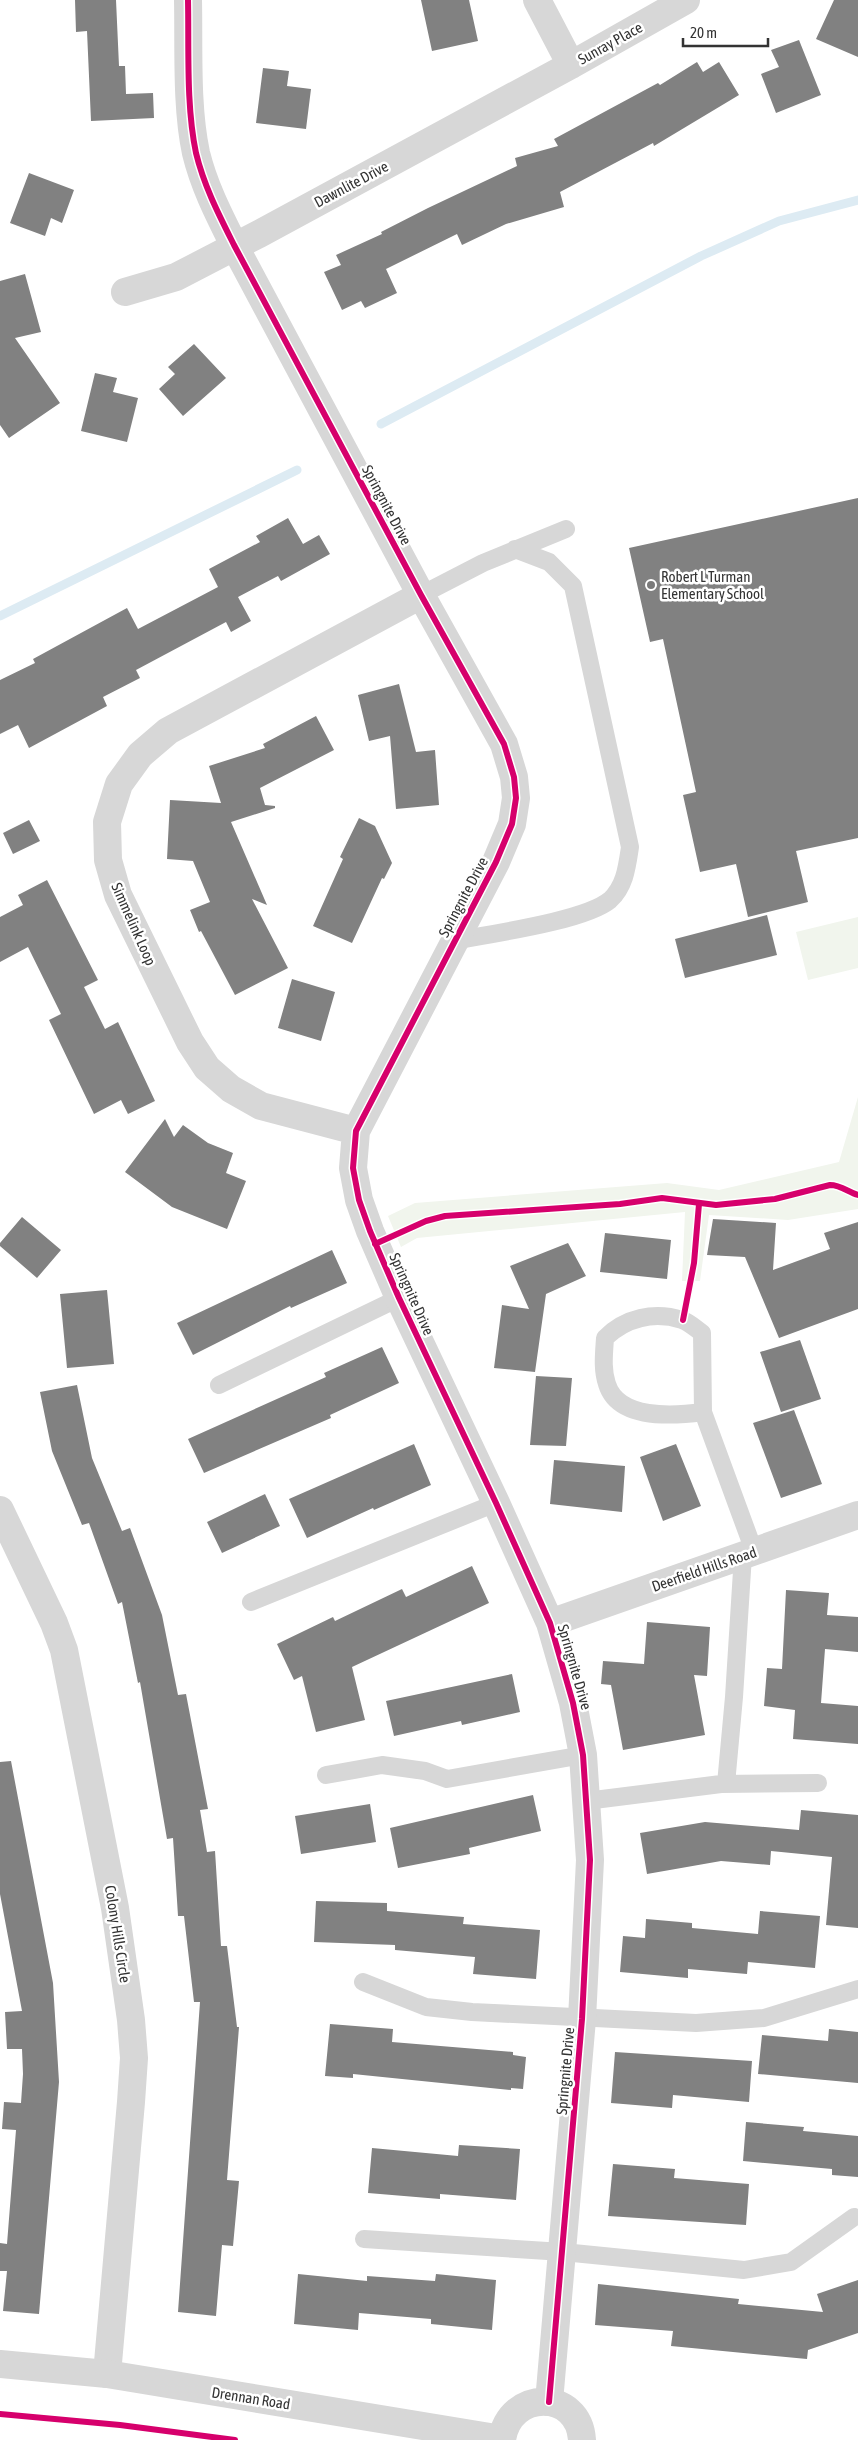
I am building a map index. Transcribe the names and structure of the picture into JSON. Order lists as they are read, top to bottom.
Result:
{
  "streets": {
    "street": [
      "Sunray Place",
      "Dawnlite Drive",
      "Springnite Drive",
      "Simmelink Loop",
      "Deerfield Hills Road",
      "Colony Hills Circle",
      "Drennan Road"
    ]
  },
  "crossings": [
    ["Sunray Place", "Dawnlite Drive"],
    ["Dawnlite Drive", "Springnite Drive"],
    ["Springnite Drive", "Simmelink Loop"],
    ["Springnite Drive", "Deerfield Hills Road"],
    ["Colony Hills Circle", "Drennan Road"]
  ],
  "places": ["Robert L Turman Elementary School"],
  "scale_bar": "20 m"
}
